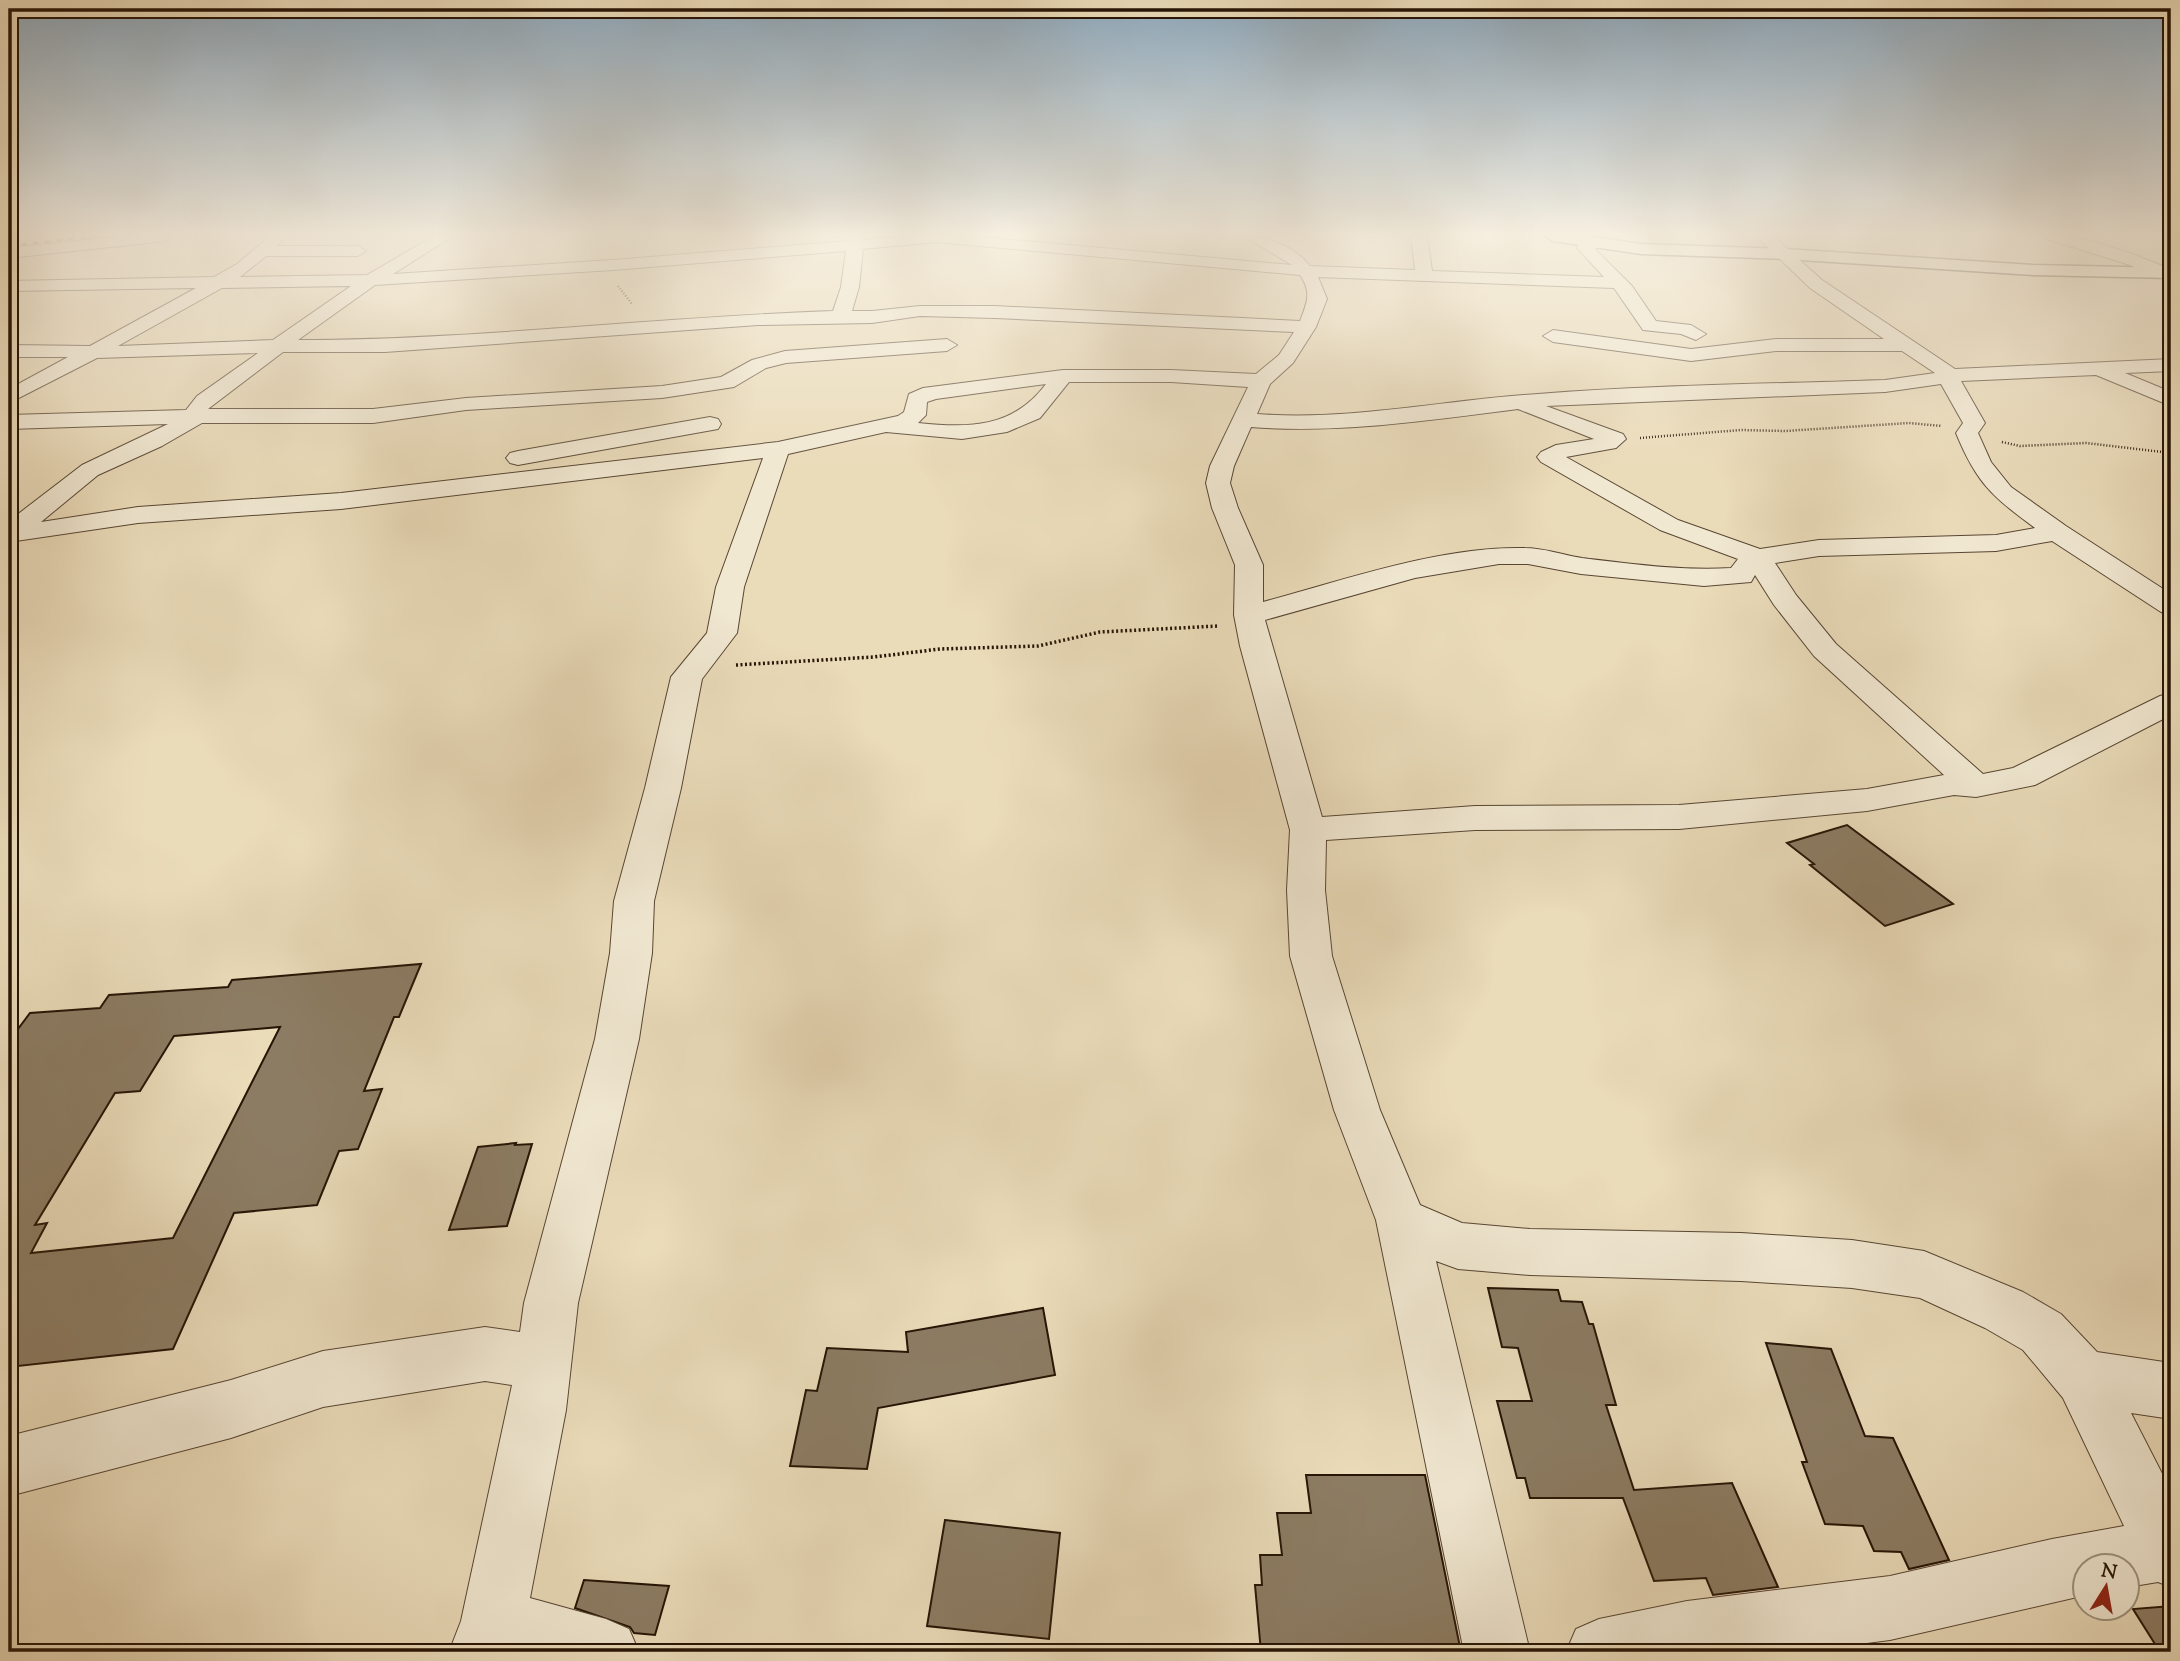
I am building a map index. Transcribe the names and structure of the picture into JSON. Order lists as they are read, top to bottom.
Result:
{
  "north": "top"
}
